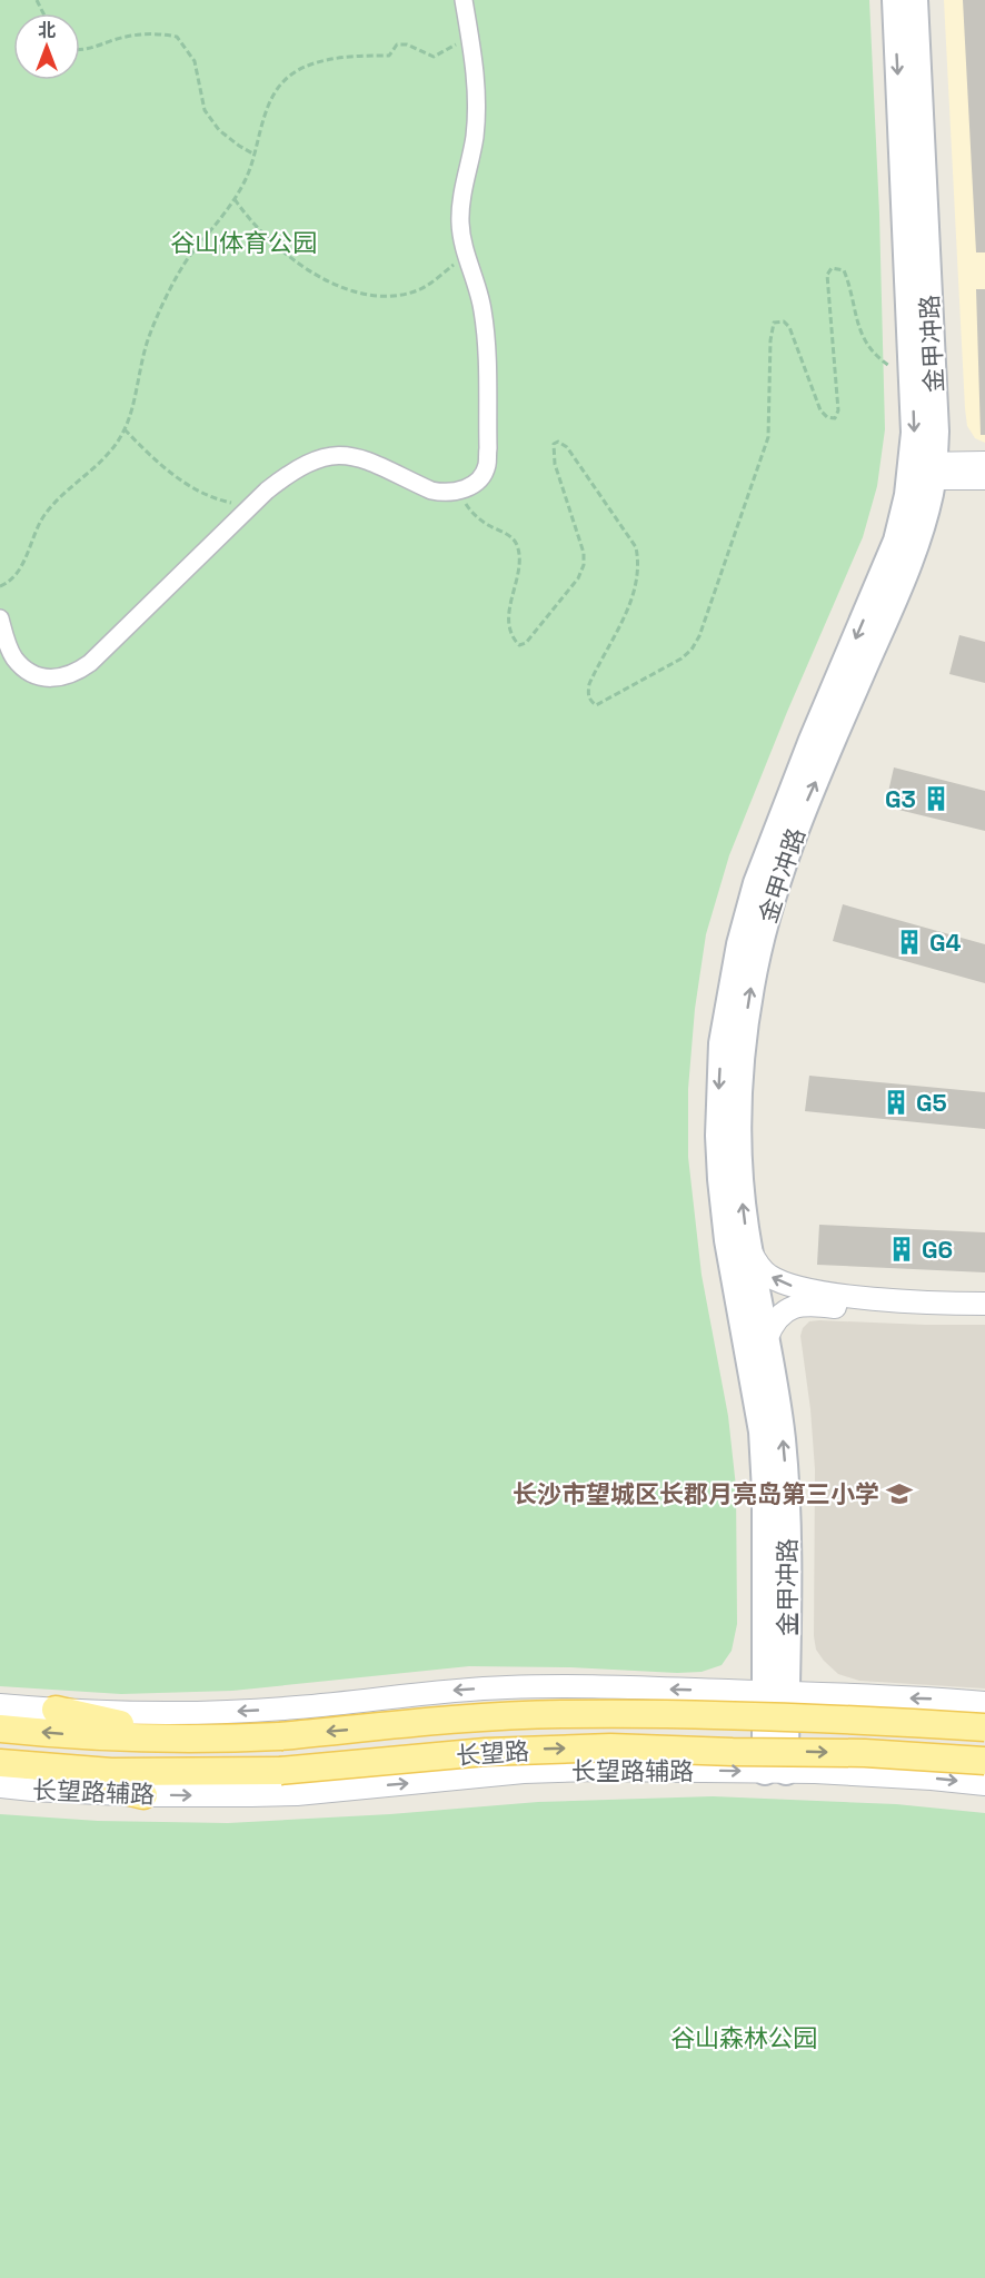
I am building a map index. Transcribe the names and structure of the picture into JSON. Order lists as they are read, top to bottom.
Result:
{
  "streets": {
    "main road": ["金甲冲路", "长望路"],
    "street": ["长望路辅路"]
  },
  "crossings": [
    ["金甲冲路", "长望路辅路"]
  ],
  "parks": ["谷山体育公园", "谷山森林公园"],
  "places": {
    "building": [
      "G3",
      "G4",
      "G5",
      "G6"
    ],
    "school or university": ["长沙市望城区长郡月亮岛第三小学"]
  },
  "north": "top"
}
